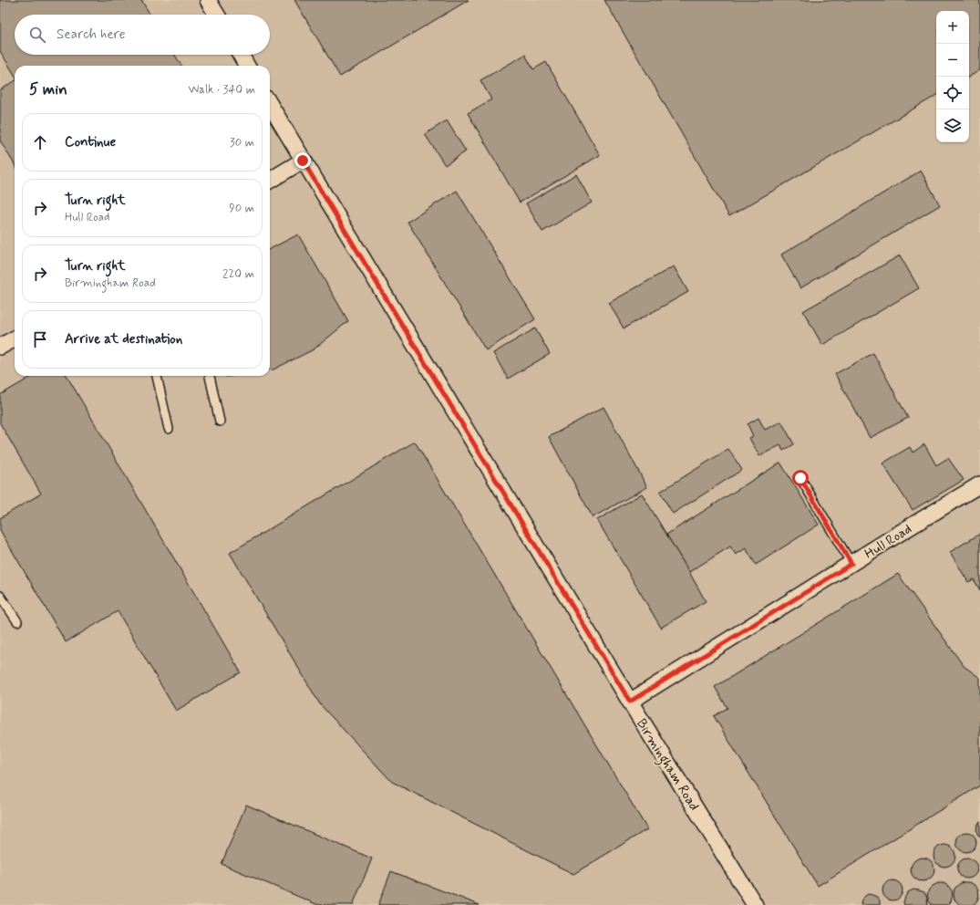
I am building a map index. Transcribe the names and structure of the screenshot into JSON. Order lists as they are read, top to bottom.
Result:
{
  "streets": {
    "street": ["Hull Road", "Birmingham Road"]
  },
  "crossings": [
    ["Hull Road", "Birmingham Road"]
  ],
  "page": {
    "map_buttons": ["+", "−"],
    "search": "Search here",
    "heading": ["5 min", "Walk · 340 m"],
    "list": [
      ["Continue", "30 m"],
      ["Turn right", "Hull Road", "90 m"],
      ["Turn right", "Birmingham Road", "220 m"],
      "Arrive at destination"
    ]
  }
}
